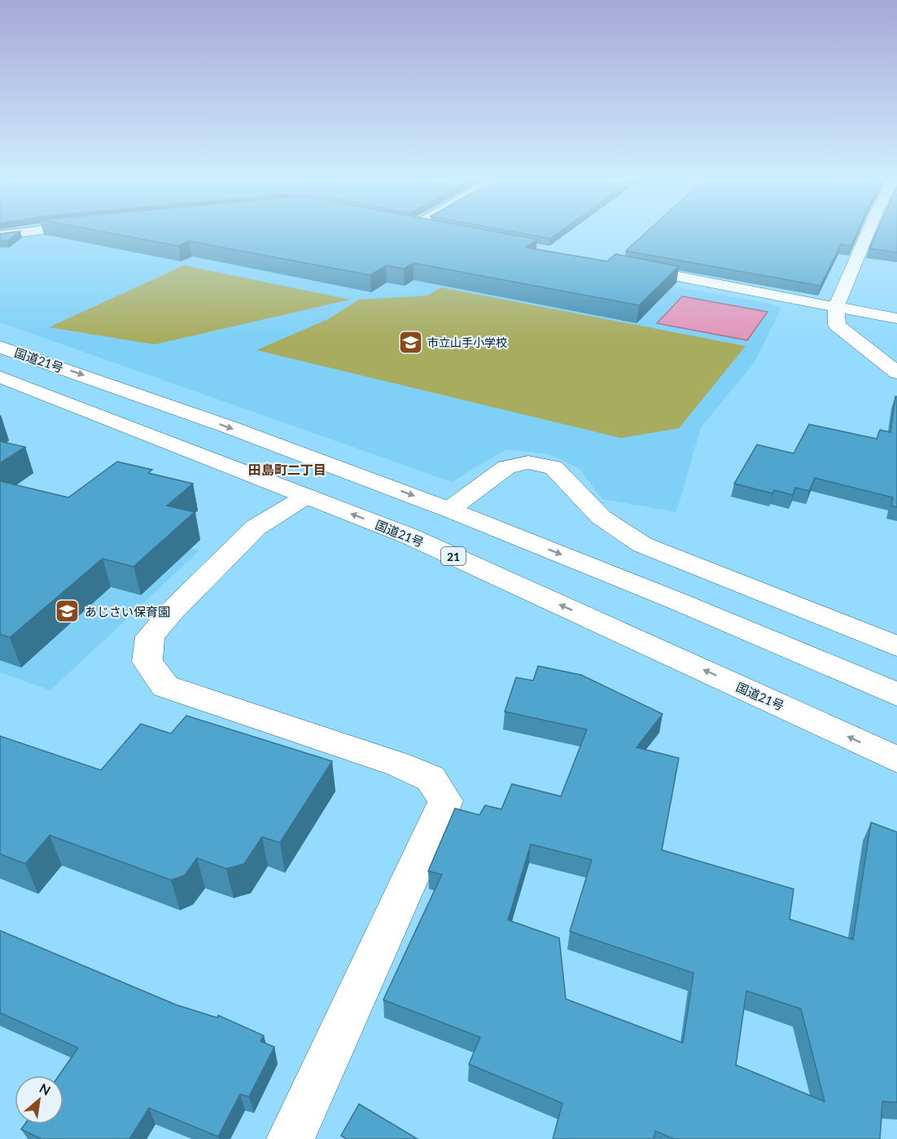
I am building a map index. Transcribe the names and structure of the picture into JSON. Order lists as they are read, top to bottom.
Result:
{
  "streets": {
    "main road": ["国道21号", "21"]
  },
  "districts": ["田島町二丁目"],
  "places": {
    "school or university": ["市立山手小学校", "あじさい保育園"]
  },
  "north": "top right"
}
